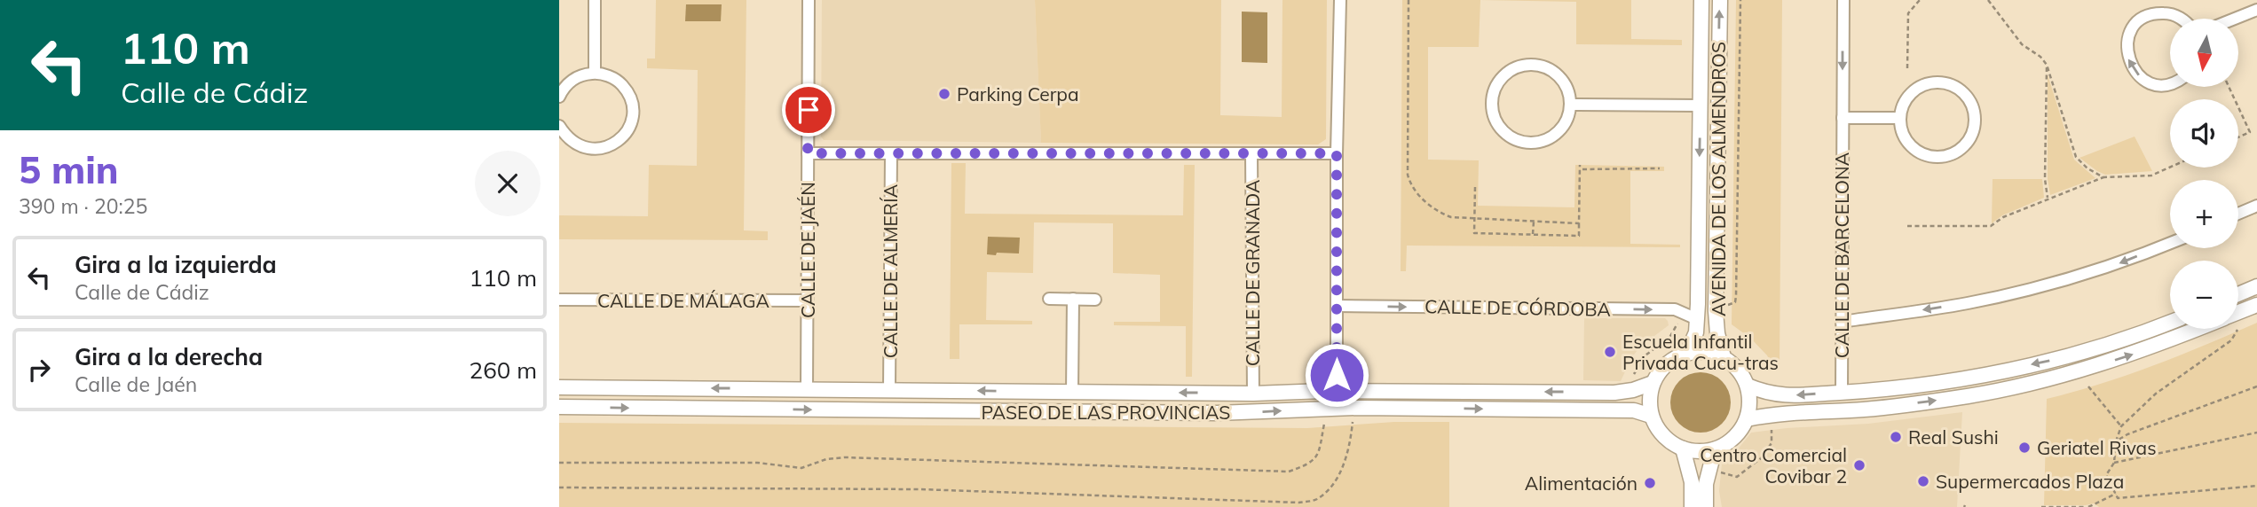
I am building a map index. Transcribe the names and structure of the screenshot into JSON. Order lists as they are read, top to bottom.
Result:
{
  "streets": {
    "street": [
      "AVENIDA DE LOS ALMENDROS",
      "CALLE DE JAÉN",
      "CALLE DE BARCELONA",
      "CALLE DE ALMERÍA",
      "CALLE DE GRANADA",
      "CALLE DE MÁLAGA",
      "CALLE DE CÓRDOBA",
      "PASEO DE LAS PROVINCIAS"
    ]
  },
  "crossings": [
    ["AVENIDA DE LOS ALMENDROS", "CALLE DE CÓRDOBA"],
    ["AVENIDA DE LOS ALMENDROS", "PASEO DE LAS PROVINCIAS"],
    ["CALLE DE JAÉN", "CALLE DE MÁLAGA"],
    ["CALLE DE JAÉN", "PASEO DE LAS PROVINCIAS"],
    ["CALLE DE ALMERÍA", "PASEO DE LAS PROVINCIAS"],
    ["CALLE DE GRANADA", "PASEO DE LAS PROVINCIAS"]
  ],
  "one_way": ["CALLE DE CÓRDOBA"],
  "places": [
    "Parking Cerpa",
    "Escuela Infantil Privada Cucu-tras",
    "Real Sushi",
    "Geriatel Rivas",
    "Centro Comercial Covibar 2",
    "Supermercados Plaza",
    "Alimentación"
  ],
  "north": "bottom",
  "page": {
    "turn": ["110 m", "Calle de Cádiz"],
    "map_buttons": ["+", "−"],
    "heading": ["5 min", "390 m · 20:25"],
    "list": [
      {
        "name": "Gira a la izquierda",
        "note": "Calle de Cádiz",
        "value": "110 m"
      },
      {
        "name": "Gira a la derecha",
        "note": "Calle de Jaén",
        "value": "260 m"
      }
    ]
  }
}
